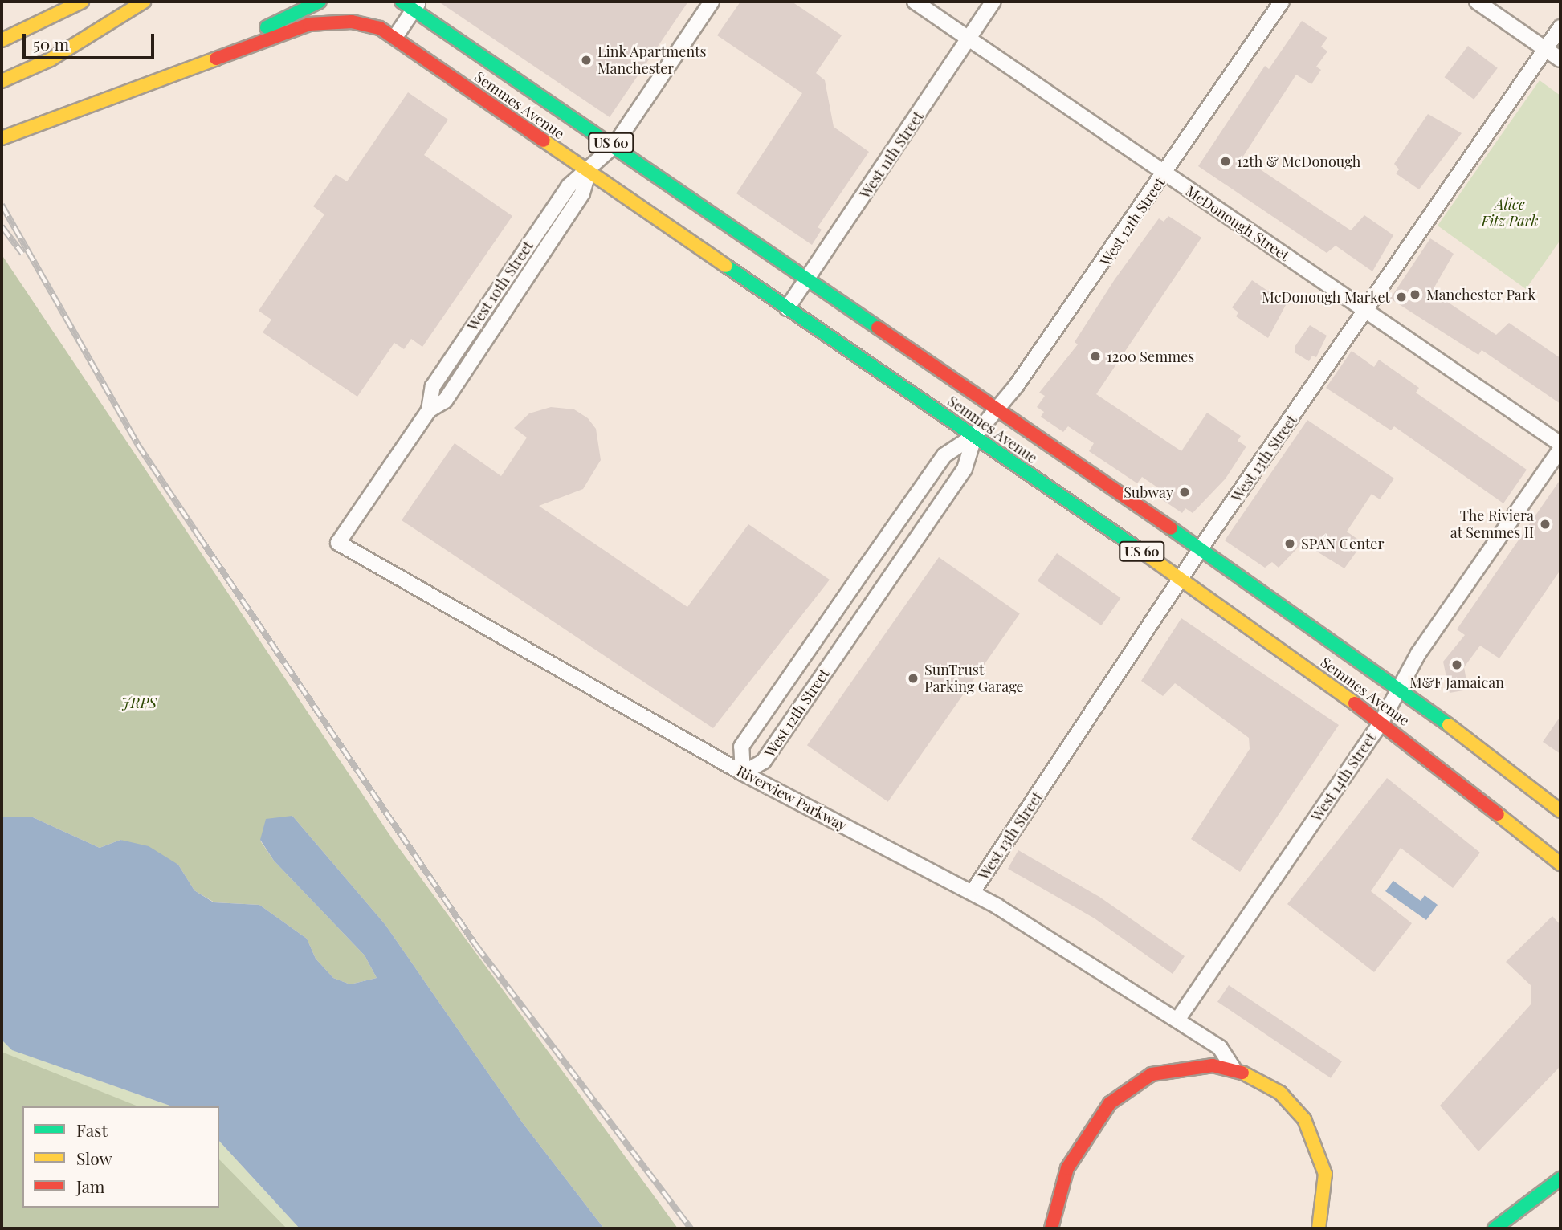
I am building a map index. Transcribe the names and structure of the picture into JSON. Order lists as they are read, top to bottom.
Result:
{
  "streets": {
    "main road": ["Semmes Avenue", "US 60"],
    "street": [
      "West 11th Street",
      "West 12th Street",
      "McDonough Street",
      "West 10th Street",
      "West 13th Street",
      "West 14th Street",
      "Riverview Parkway"
    ]
  },
  "crossings": [
    ["Semmes Avenue", "US 60"],
    ["Semmes Avenue", "West 11th Street"],
    ["Semmes Avenue", "West 12th Street"],
    ["Semmes Avenue", "West 10th Street"],
    ["Semmes Avenue", "West 13th Street"],
    ["Semmes Avenue", "West 14th Street"],
    ["West 11th Street", "McDonough Street"],
    ["West 12th Street", "McDonough Street"],
    ["West 12th Street", "Riverview Parkway"],
    ["McDonough Street", "West 13th Street"],
    ["West 10th Street", "Riverview Parkway"],
    ["West 13th Street", "Riverview Parkway"],
    ["West 14th Street", "Riverview Parkway"]
  ],
  "parks": ["Alice Fitz Park", "JRPS"],
  "places": [
    "Link Apartments Manchester",
    "12th & McDonough",
    "Manchester Park",
    "McDonough Market",
    "1200 Semmes",
    "Subway",
    "The Riviera at Semmes II",
    "SPAN Center",
    "M&F Jamaican",
    "SunTrust Parking Garage"
  ],
  "legend": ["Fast", "Slow", "Jam"],
  "scale_bar": "50 m"
}
